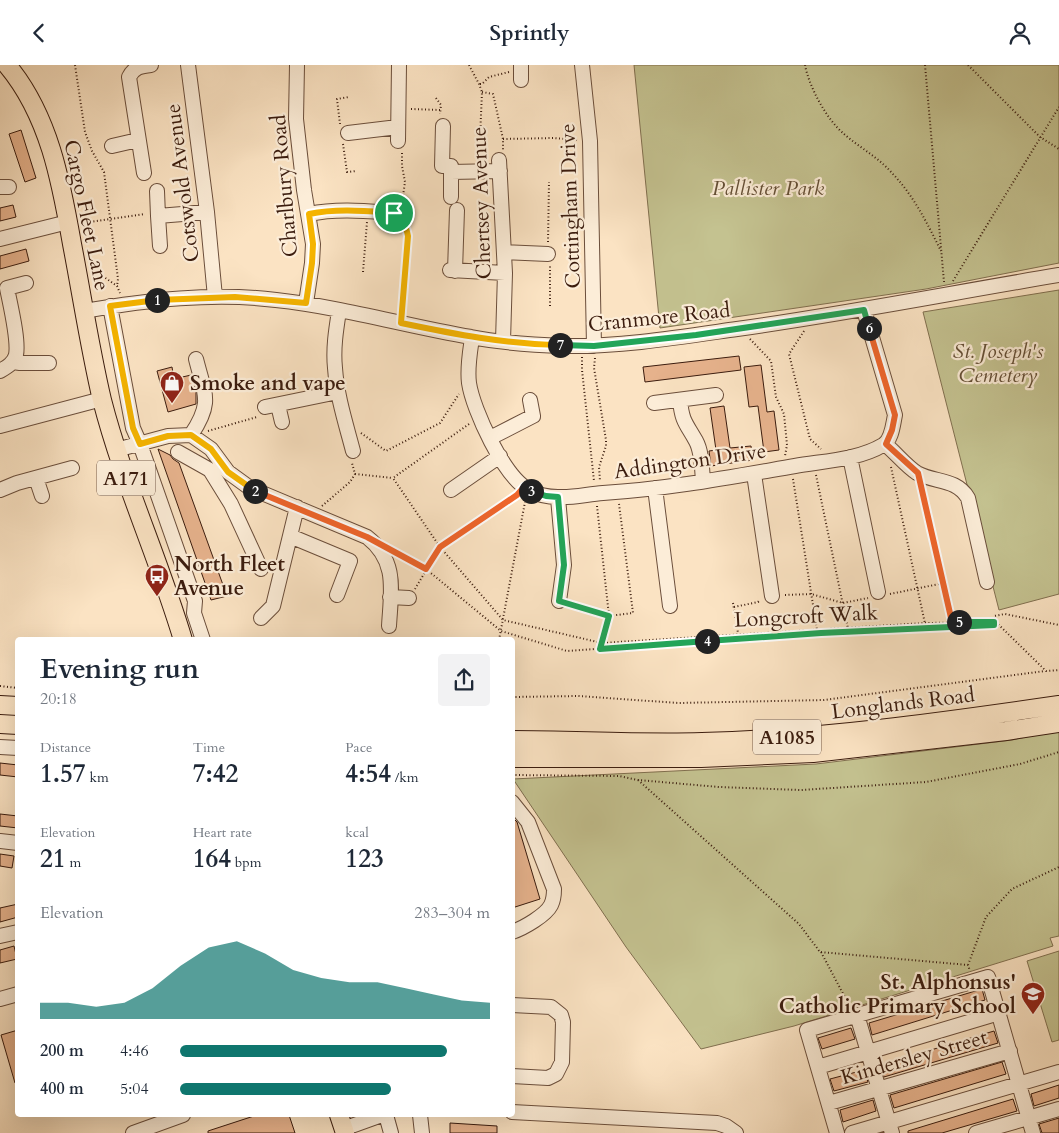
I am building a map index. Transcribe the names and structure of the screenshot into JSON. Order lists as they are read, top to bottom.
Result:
{
  "streets": {
    "main road": [
      "Cargo Fleet Lane",
      "A171",
      "Longlands Road",
      "A1085"
    ],
    "street": [
      "Cotswold Avenue",
      "Charlbury Road",
      "Chertsey Avenue",
      "Cottingham Drive",
      "Cranmore Road",
      "Addington Drive",
      "Kindersley Street"
    ],
    "path": ["Longcroft Walk"]
  },
  "crossings": [
    ["Cotswold Avenue", "Cranmore Road"],
    ["Charlbury Road", "Cranmore Road"],
    ["Chertsey Avenue", "Cranmore Road"],
    ["Cottingham Drive", "Cranmore Road"],
    ["Cargo Fleet Lane", "Cranmore Road"]
  ],
  "parks": ["Pallister Park", "St. Joseph's Cemetery"],
  "places": {
    "shop": ["Smoke and vape"],
    "bus stop": ["North Fleet Avenue"],
    "school or university": ["St. Alphonsus' Catholic Primary School"]
  },
  "page": {
    "header": "Sprintly",
    "pins": [
      "1",
      "6",
      "7",
      "2",
      "3",
      "5",
      "4"
    ],
    "heading": ["Evening run", "20:18"],
    "stats": [
      ["Distance", "1.57 km"],
      ["Time", "7:42"],
      ["Pace", "4:54 /km"],
      ["Elevation", "21 m"],
      ["Heart rate", "164 bpm"],
      ["kcal", "123"]
    ],
    "chart": ["Elevation", "283–304 m"],
    "list": [
      {
        "name": "200 m",
        "note": "4:46"
      },
      {
        "name": "400 m",
        "note": "5:04"
      }
    ]
  }
}
